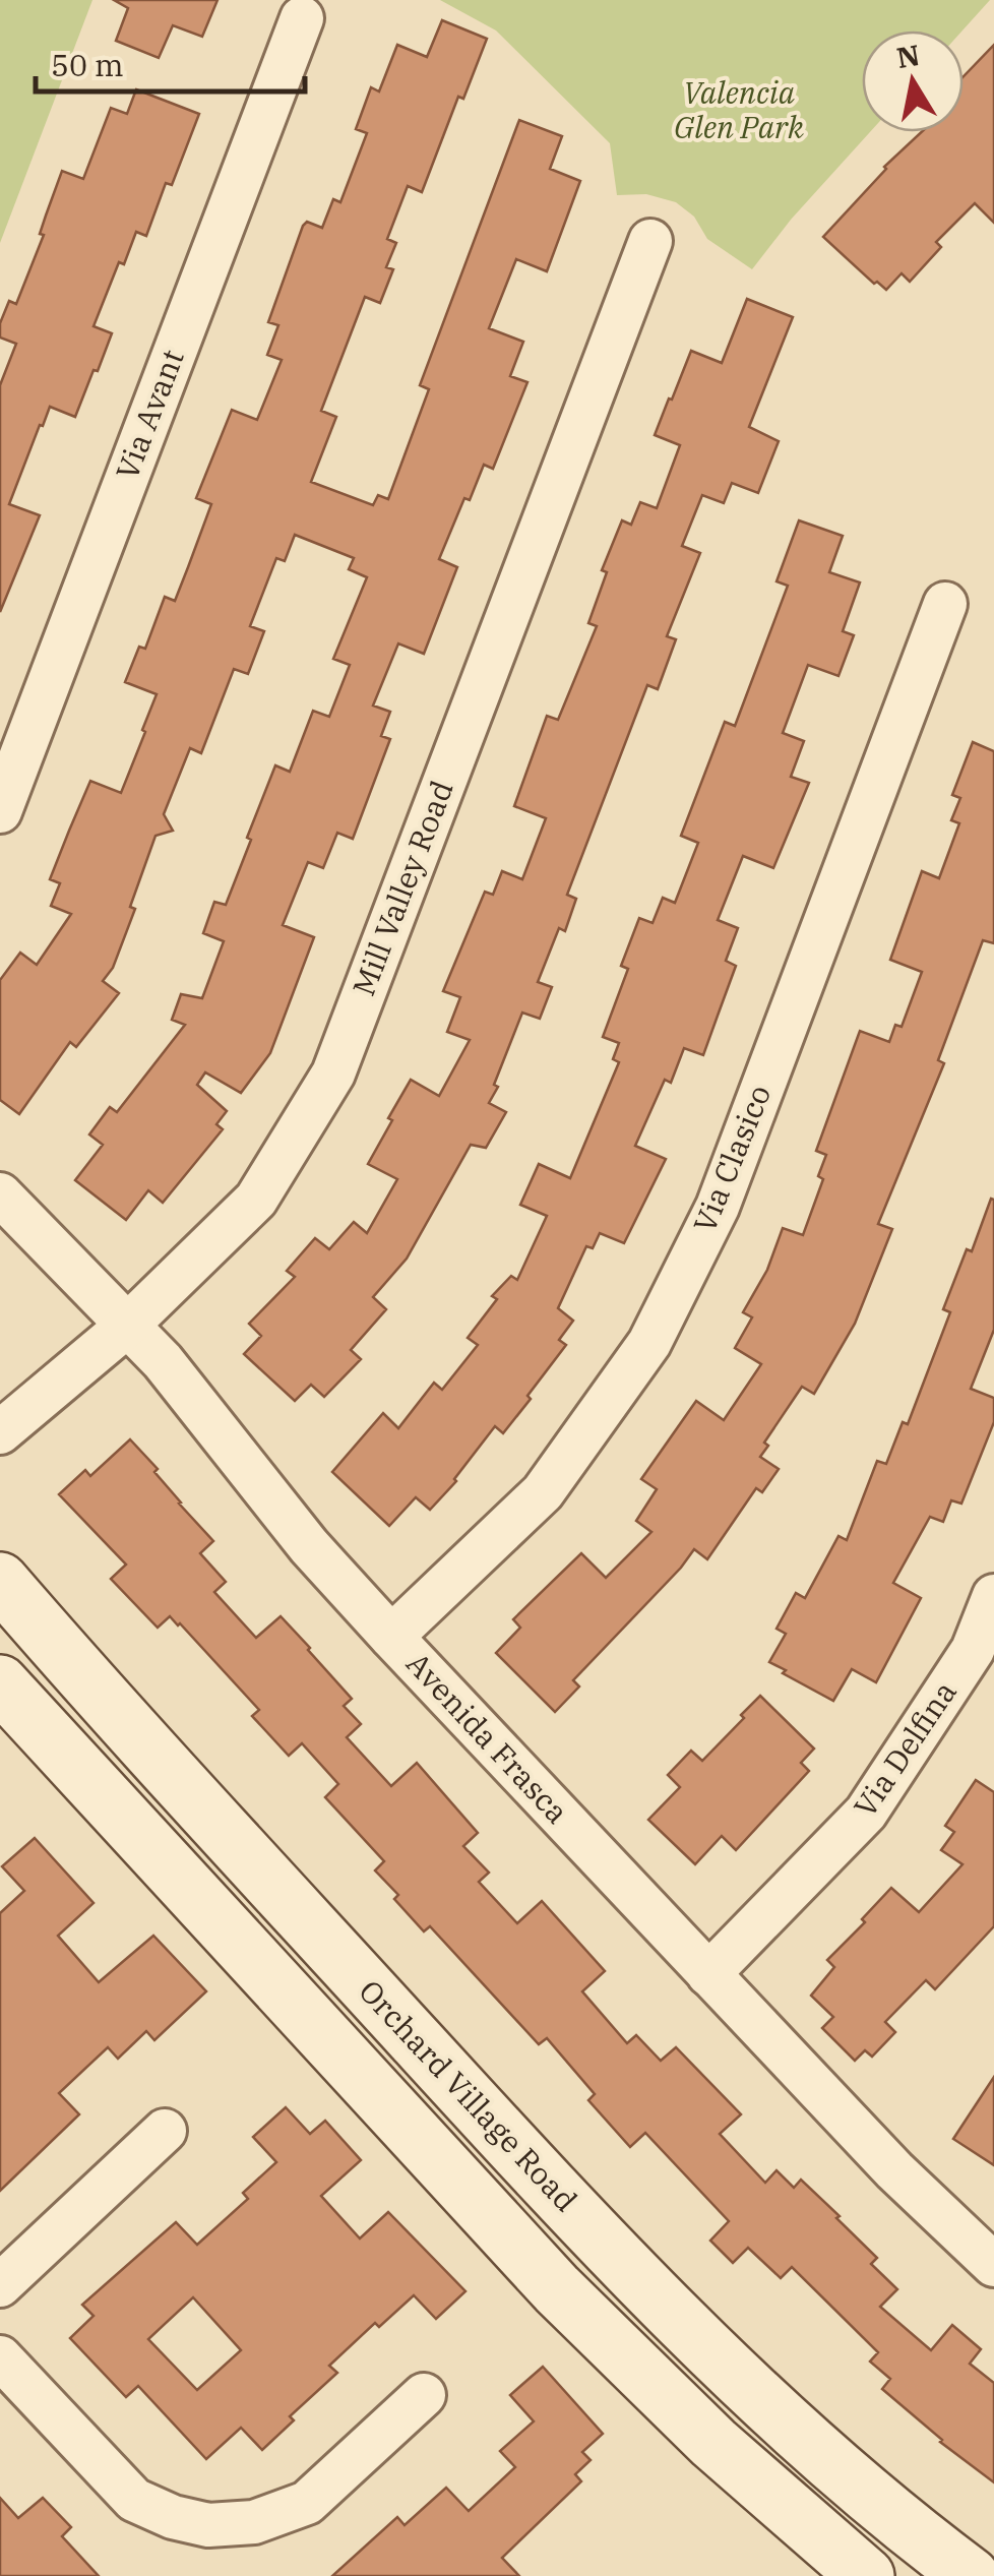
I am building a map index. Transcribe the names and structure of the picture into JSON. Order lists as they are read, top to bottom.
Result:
{
  "streets": {
    "main road": ["Orchard Village Road"],
    "street": [
      "Via Avant",
      "Mill Valley Road",
      "Via Clasico",
      "Avenida Frasca",
      "Via Delfina"
    ]
  },
  "crossings": [
    ["Mill Valley Road", "Avenida Frasca"],
    ["Via Clasico", "Avenida Frasca"],
    ["Avenida Frasca", "Via Delfina"]
  ],
  "parks": ["Valencia Glen Park"],
  "scale_bar": "50 m",
  "north": "top"
}
